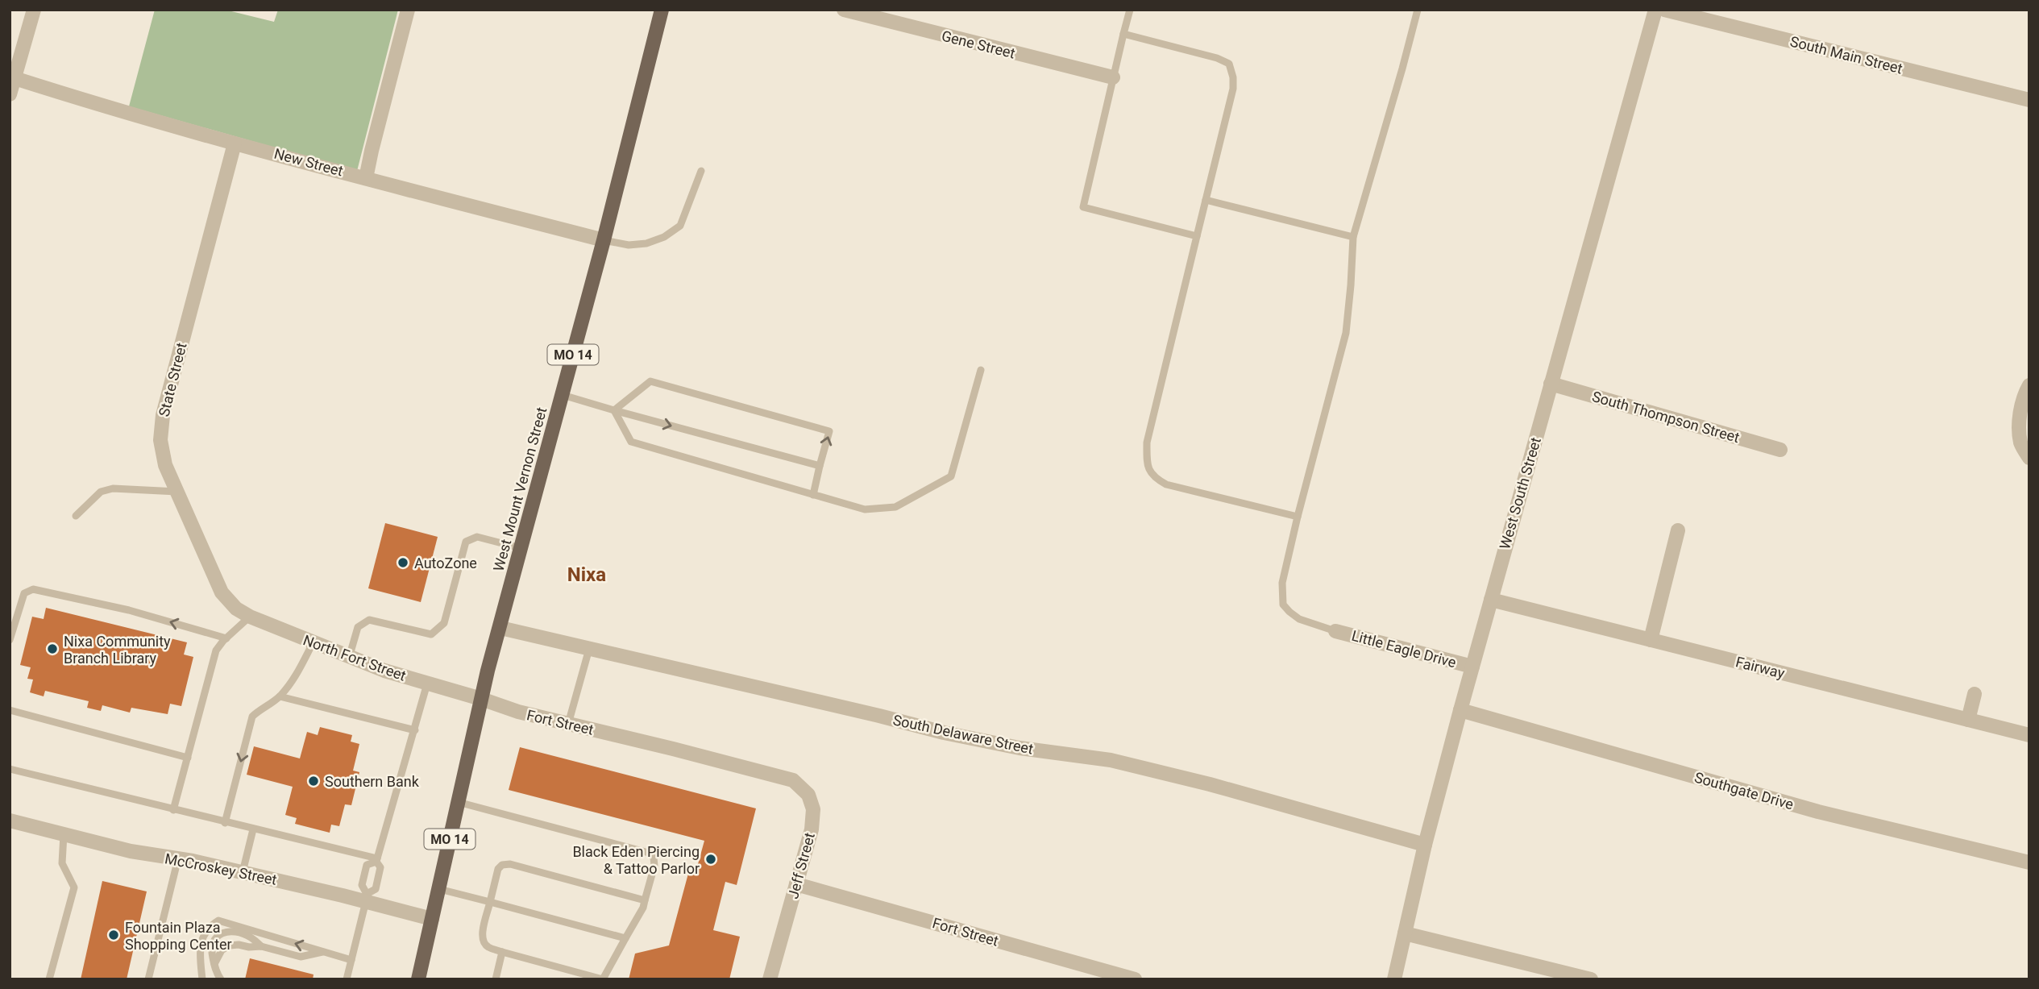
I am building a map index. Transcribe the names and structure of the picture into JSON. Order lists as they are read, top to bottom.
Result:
{
  "streets": {
    "main road": ["MO 14", "West Mount Vernon Street"],
    "street": [
      "Gene Street",
      "South Main Street",
      "New Street",
      "State Street",
      "South Thompson Street",
      "West South Street",
      "Little Eagle Drive",
      "North Fort Street",
      "Fairway",
      "Fort Street",
      "South Delaware Street",
      "Southgate Drive",
      "Jeff Street",
      "McCroskey Street"
    ]
  },
  "crossings": [
    ["New Street", "State Street"],
    ["New Street", "West Mount Vernon Street"],
    ["State Street", "North Fort Street"],
    ["South Thompson Street", "West South Street"],
    ["West Mount Vernon Street", "North Fort Street"],
    ["West Mount Vernon Street", "Fort Street"],
    ["West Mount Vernon Street", "South Delaware Street"],
    ["West Mount Vernon Street", "McCroskey Street"],
    ["West South Street", "Little Eagle Drive"],
    ["West South Street", "Fairway"],
    ["West South Street", "South Delaware Street"],
    ["West South Street", "Southgate Drive"],
    ["North Fort Street", "Fort Street"],
    ["Fort Street", "Jeff Street"]
  ],
  "districts": ["Nixa"],
  "places": [
    "AutoZone",
    "Nixa Community Branch Library",
    "Southern Bank",
    "Black Eden Piercing & Tattoo Parlor",
    "Fountain Plaza Shopping Center"
  ]
}
